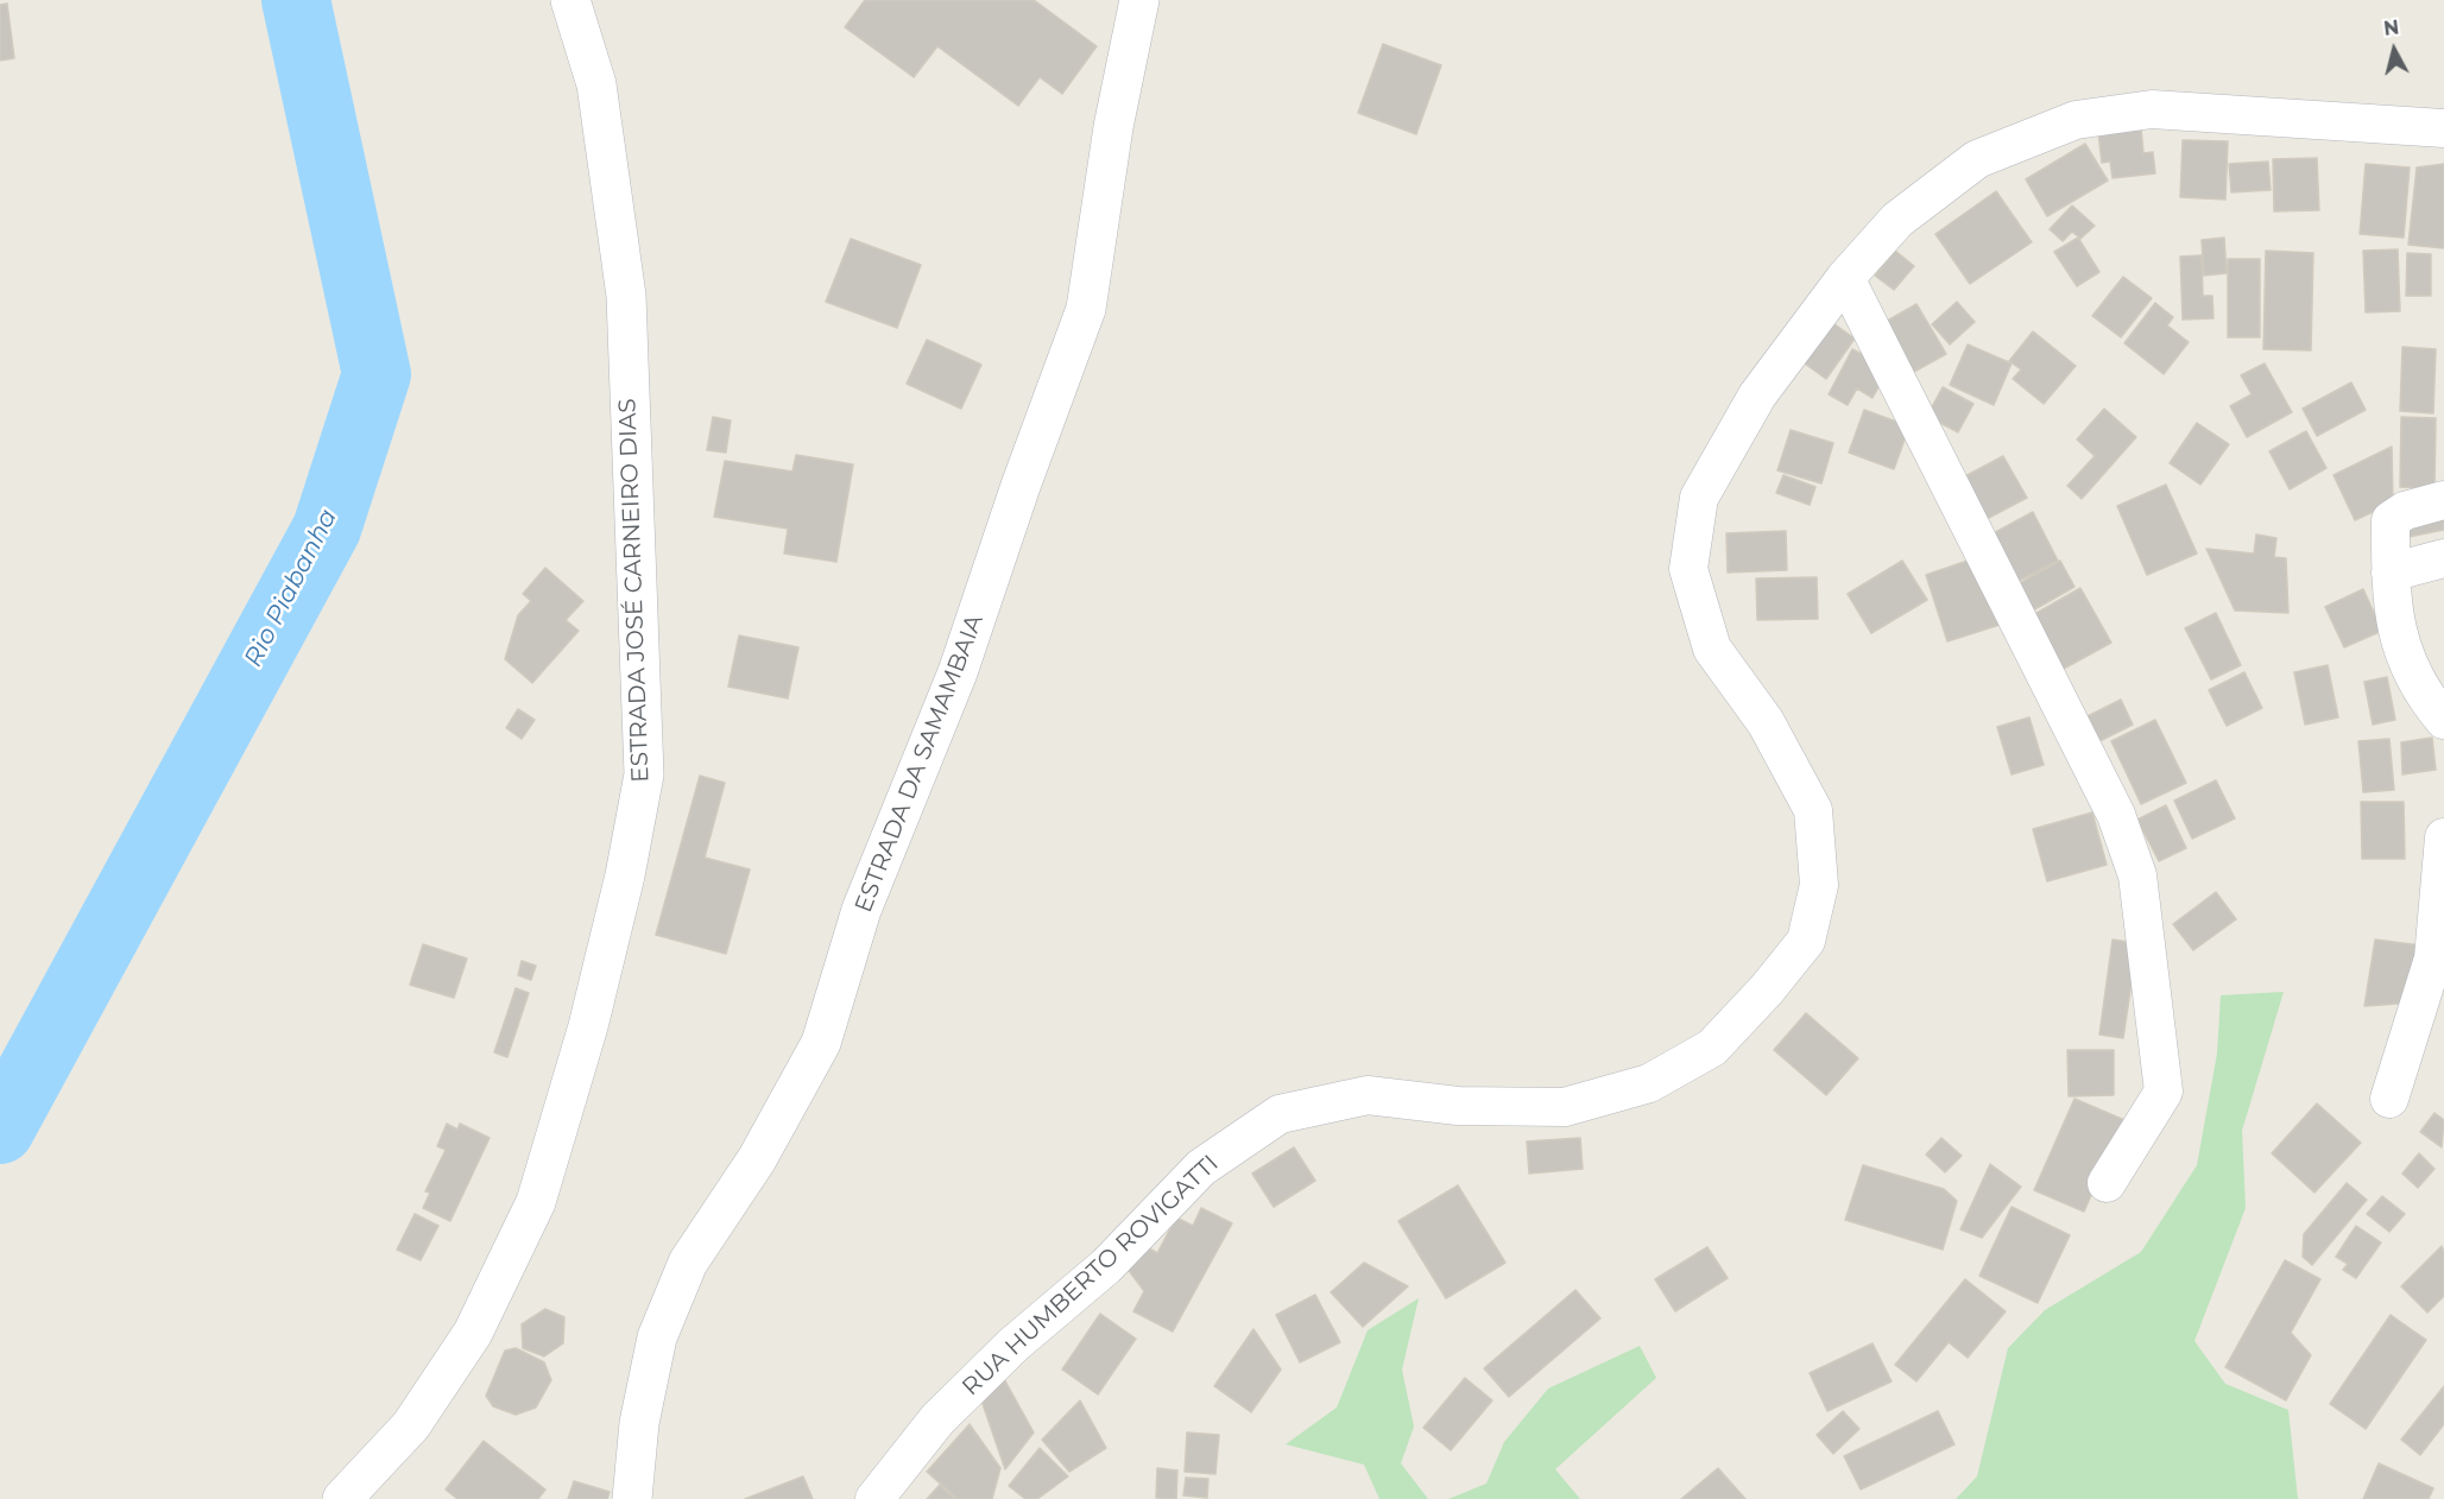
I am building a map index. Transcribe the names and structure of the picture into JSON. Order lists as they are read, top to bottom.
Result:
{
  "streets": {
    "street": ["ESTRADA JOSÉ CARNEIRO DIAS", "ESTRADA DA SAMAMBAIA", "RUA HUMBERTO ROVIGATTI"]
  },
  "water": ["Rio Piabanha"],
  "north": "top"
}
